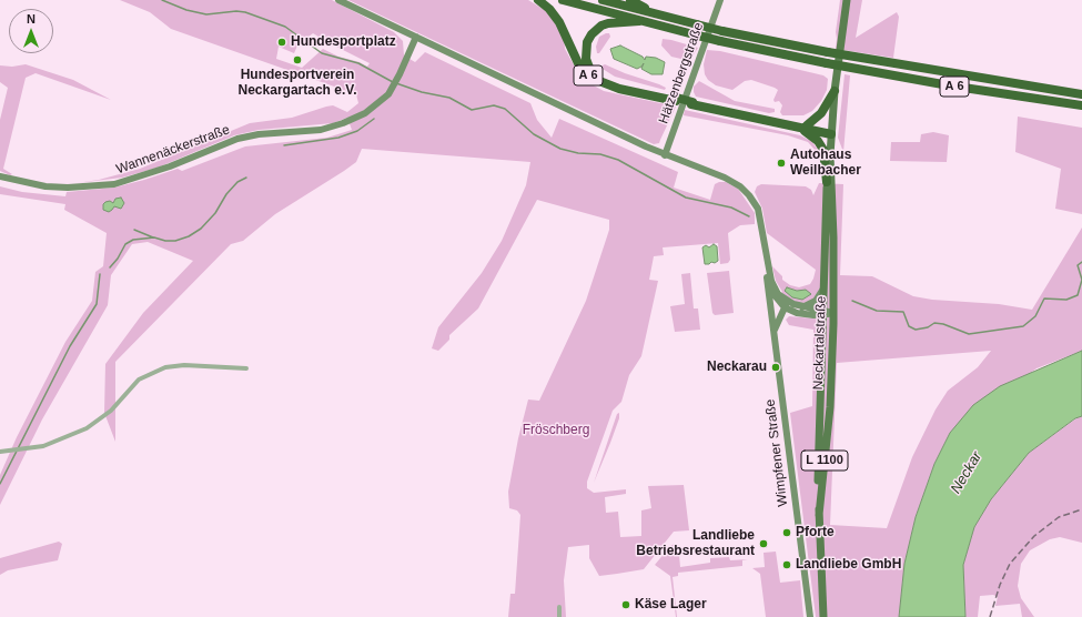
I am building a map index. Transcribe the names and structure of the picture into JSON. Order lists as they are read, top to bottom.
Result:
{
  "streets": {
    "highway": ["A 6"],
    "main road": ["Neckartalstraße", "L 1100"],
    "street": ["Hätzenbergstraße", "Wannenäckerstraße", "Wimpfener Straße"]
  },
  "crossings": [
    ["Hätzenbergstraße", "Wimpfener Straße"],
    ["Wannenäckerstraße", "Wimpfener Straße"]
  ],
  "water": ["Neckar"],
  "parks": ["Fröschberg"],
  "places": [
    "Hundesportplatz",
    "Hundesportverein Neckargartach e.V.",
    "Autohaus Weilbacher",
    "Neckarau",
    "Pforte",
    "Landliebe Betriebsrestaurant",
    "Landliebe GmbH",
    "Käse Lager"
  ],
  "north": "top"
}
